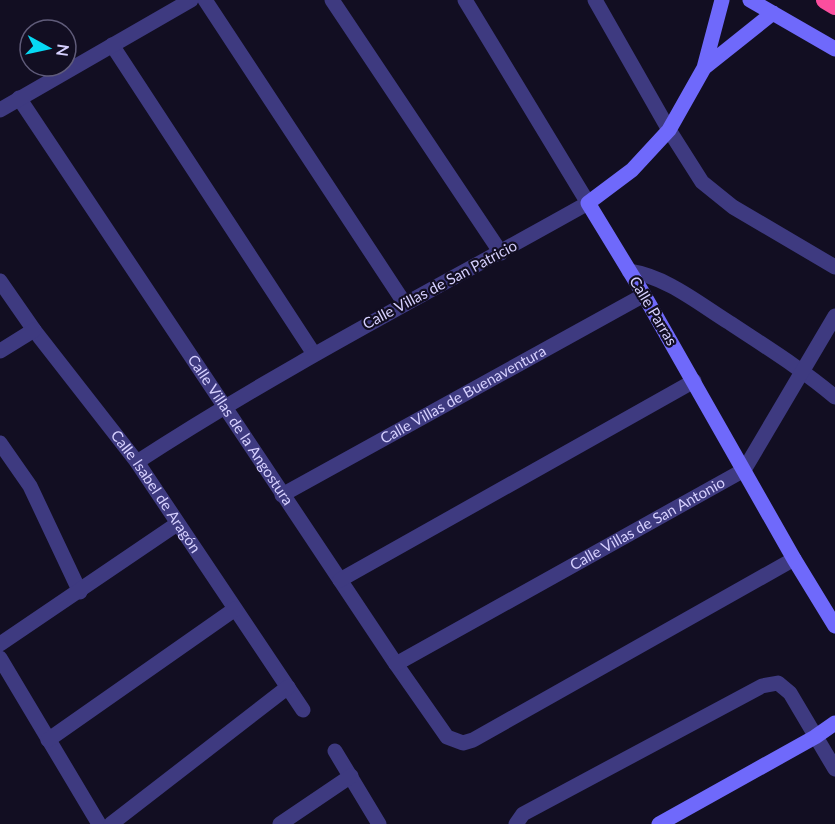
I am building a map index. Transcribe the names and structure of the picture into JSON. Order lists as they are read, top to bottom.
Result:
{
  "streets": {
    "street": [
      "Calle Villas de San Patricio",
      "Calle Parras",
      "Calle Villas de Buenaventura",
      "Calle Villas de la Angostura",
      "Calle Isabel de Aragón",
      "Calle Villas de San Antonio"
    ]
  },
  "crossings": [
    ["Calle Villas de San Patricio", "Calle Parras"],
    ["Calle Villas de San Patricio", "Calle Villas de la Angostura"],
    ["Calle Villas de San Patricio", "Calle Isabel de Aragón"],
    ["Calle Parras", "Calle Villas de Buenaventura"],
    ["Calle Parras", "Calle Villas de la Angostura"],
    ["Calle Parras", "Calle Villas de San Antonio"],
    ["Calle Villas de Buenaventura", "Calle Villas de la Angostura"],
    ["Calle Villas de la Angostura", "Calle Villas de San Antonio"]
  ],
  "north": "right"
}
